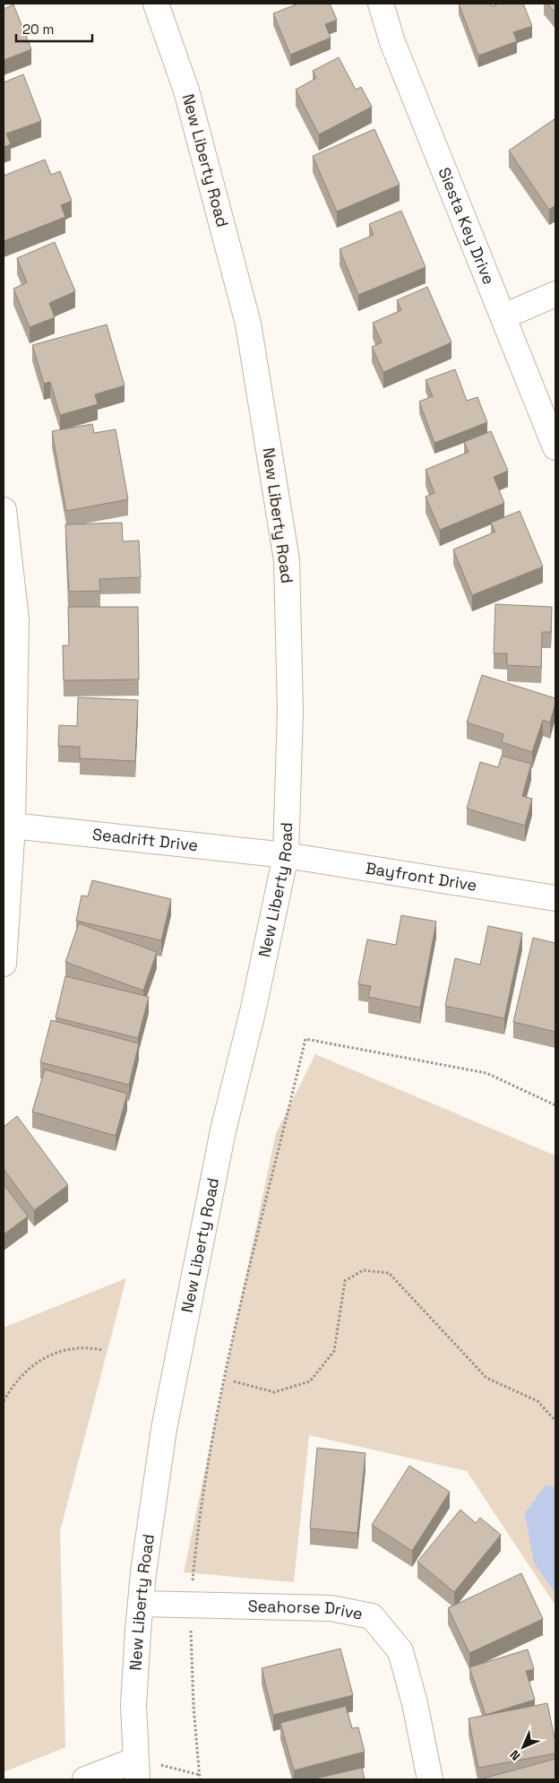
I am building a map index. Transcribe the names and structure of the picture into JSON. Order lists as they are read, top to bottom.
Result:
{
  "streets": {
    "street": [
      "New Liberty Road",
      "Siesta Key Drive",
      "Seadrift Drive",
      "Bayfront Drive",
      "Seahorse Drive"
    ]
  },
  "crossings": [
    ["New Liberty Road", "Seadrift Drive"],
    ["New Liberty Road", "Bayfront Drive"],
    ["New Liberty Road", "Seahorse Drive"],
    ["Seadrift Drive", "Bayfront Drive"]
  ],
  "scale_bar": "20 m",
  "north": "bottom left"
}
